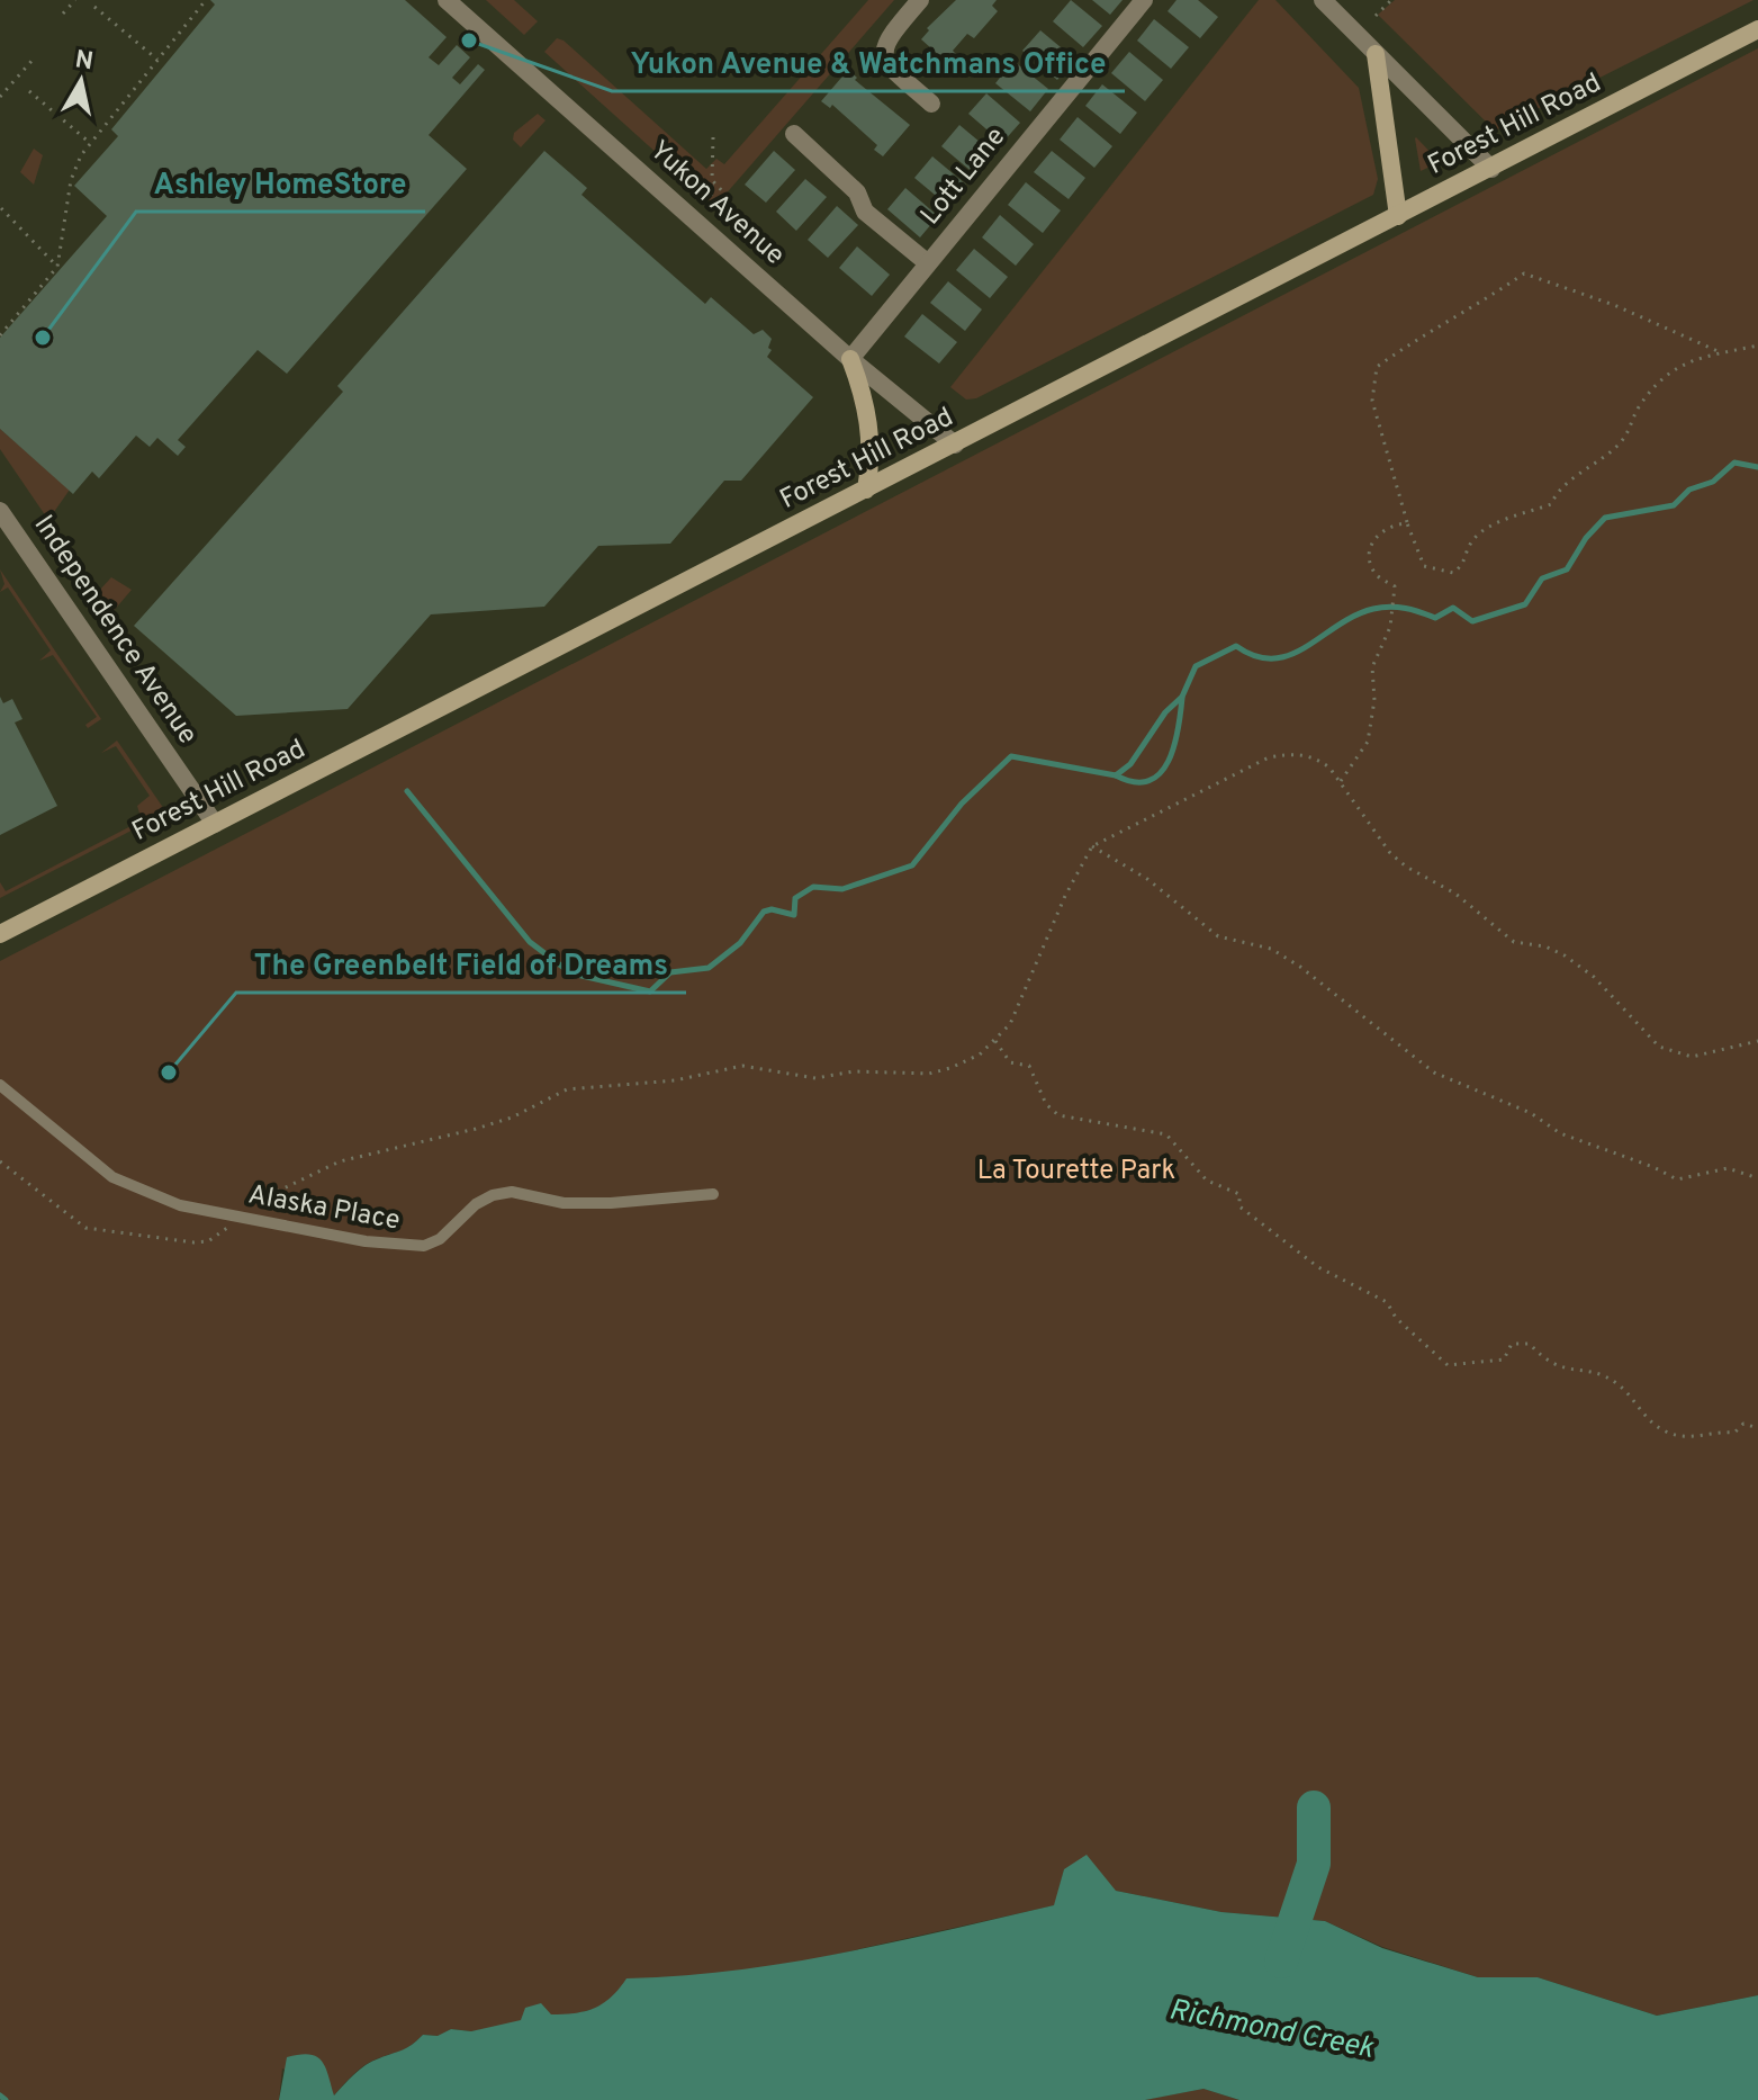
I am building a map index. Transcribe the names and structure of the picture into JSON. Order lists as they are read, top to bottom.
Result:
{
  "streets": {
    "street": [
      "Forest Hill Road",
      "Lott Lane",
      "Yukon Avenue",
      "Independence Avenue"
    ],
    "lane": ["Alaska Place"]
  },
  "crossings": [
    ["Forest Hill Road", "Yukon Avenue"],
    ["Forest Hill Road", "Independence Avenue"],
    ["Lott Lane", "Yukon Avenue"]
  ],
  "water": ["Richmond Creek"],
  "parks": ["La Tourette Park"],
  "places": ["Yukon Avenue & Watchmans Office", "Ashley HomeStore", "The Greenbelt Field of Dreams"],
  "north": "top"
}
